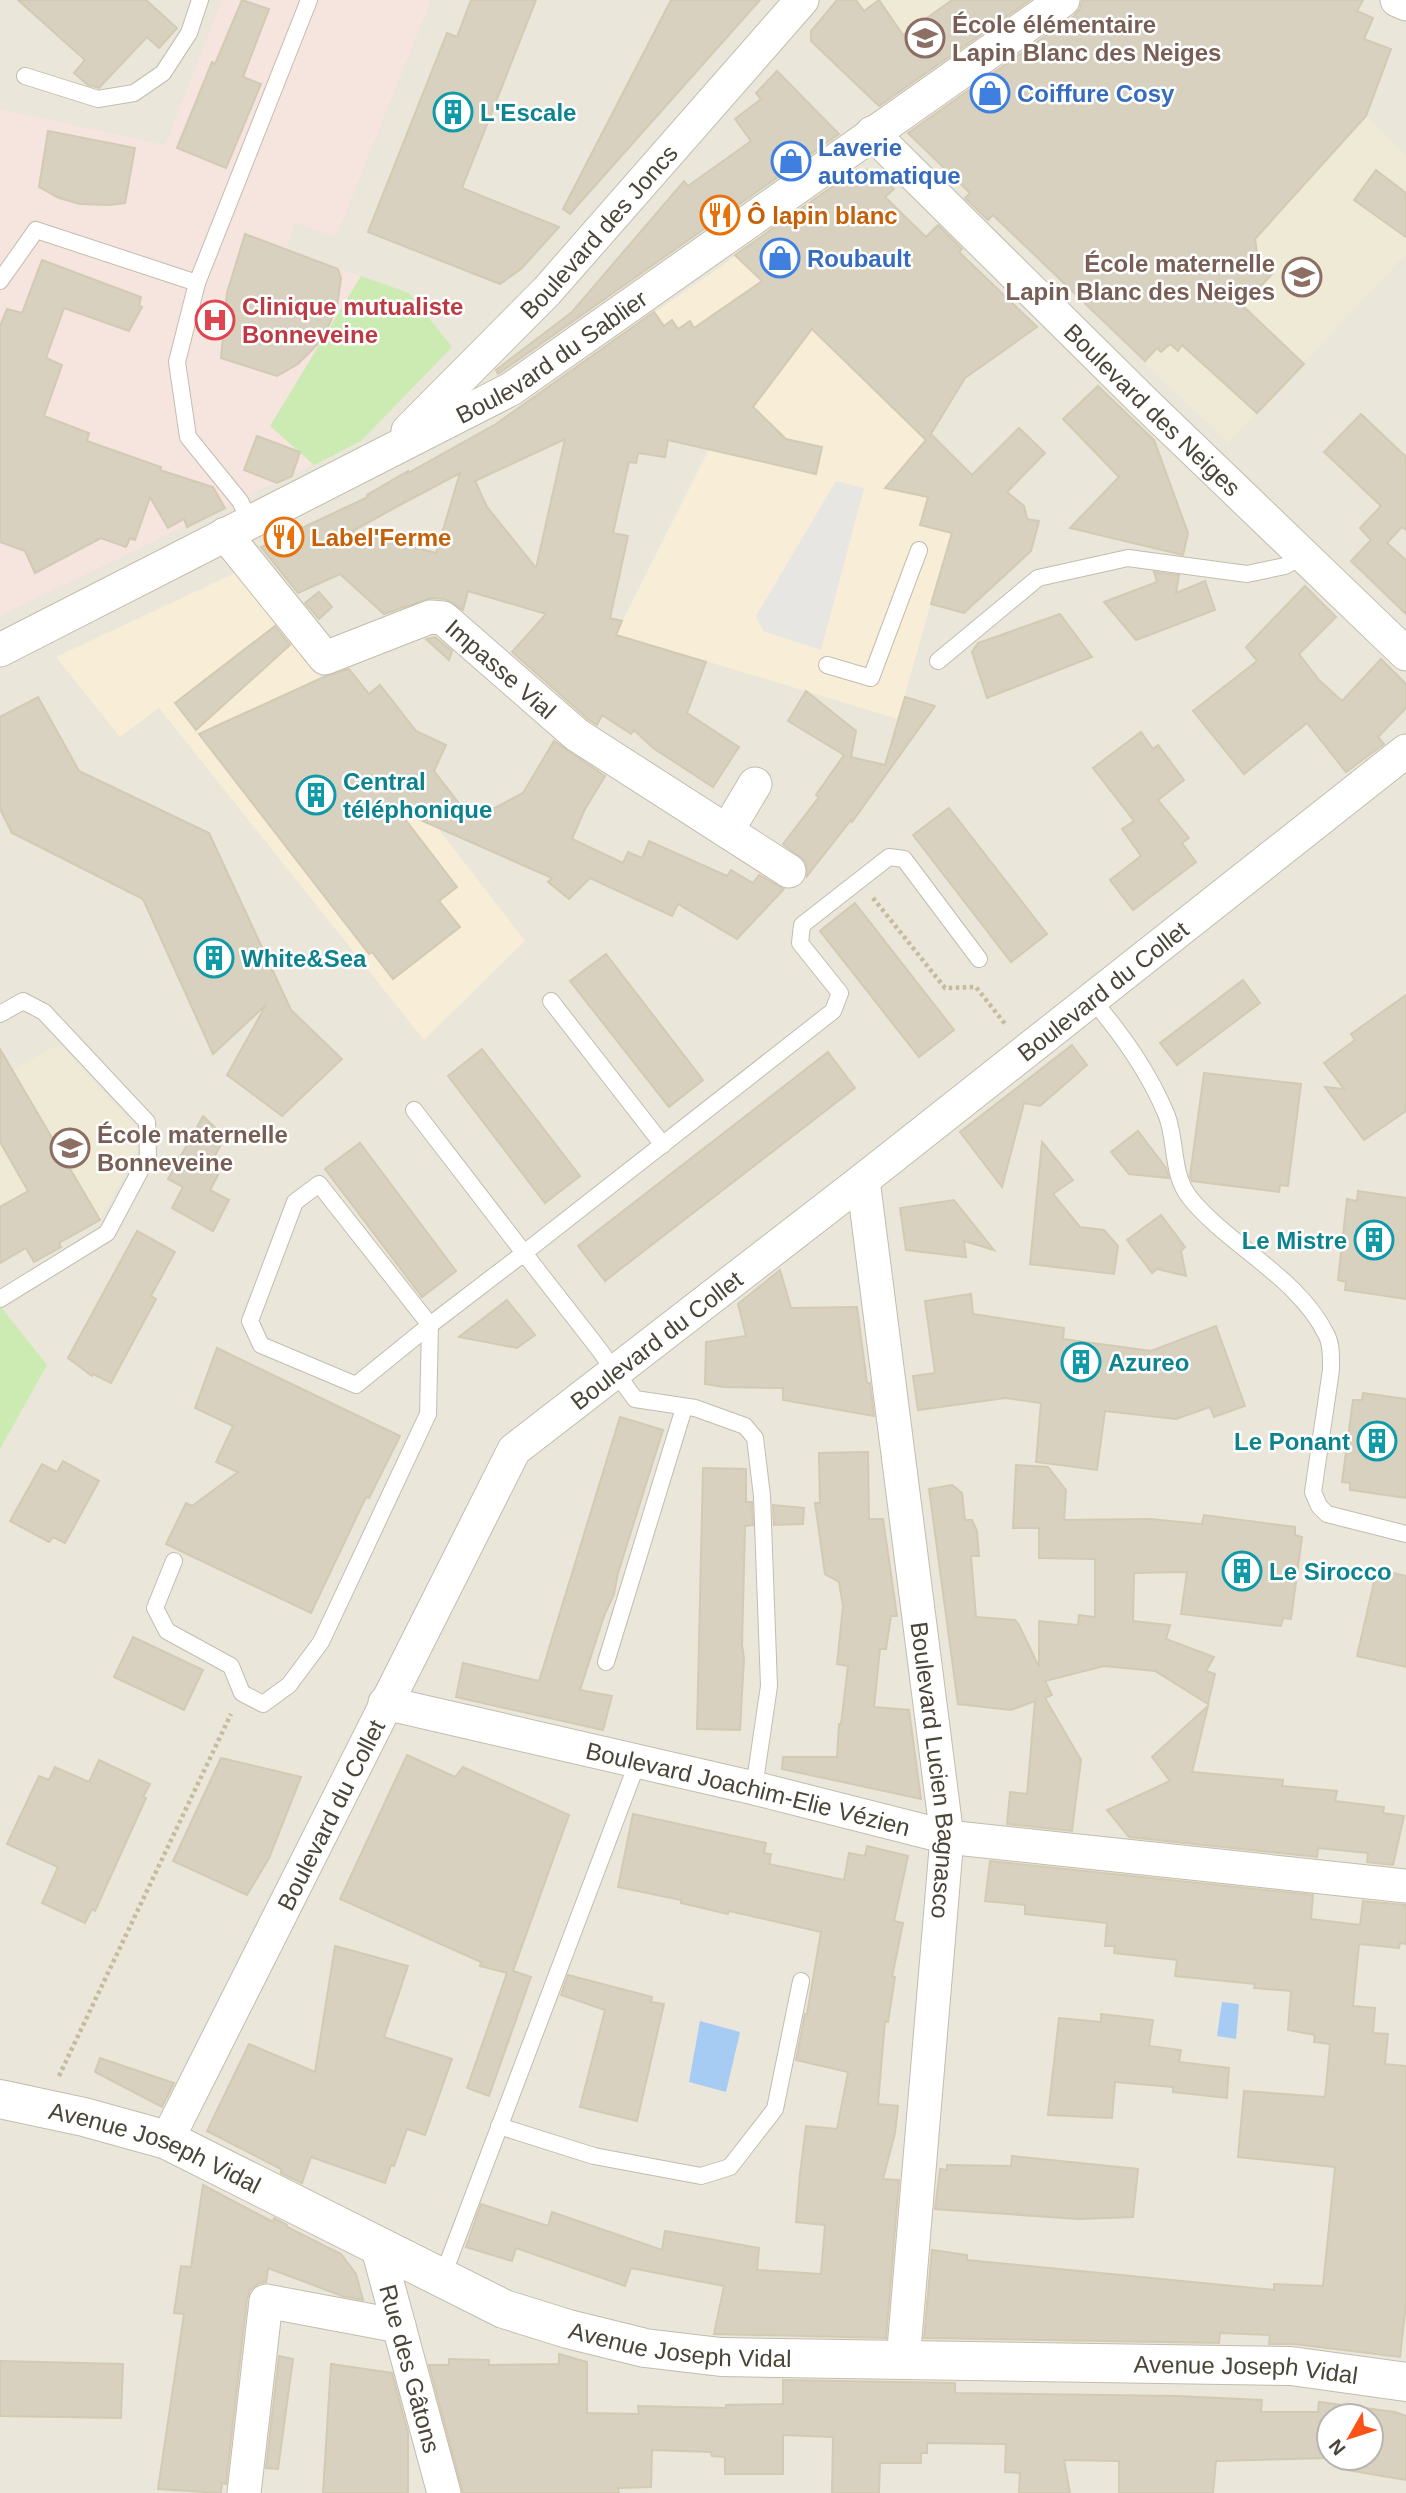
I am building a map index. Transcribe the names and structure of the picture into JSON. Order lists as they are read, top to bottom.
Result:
{
  "streets": {
    "street": [
      "Boulevard des Joncs",
      "Boulevard du Sablier",
      "Boulevard des Neiges",
      "Impasse Vial",
      "Boulevard du Collet",
      "Boulevard Lucien Bagnasco",
      "Boulevard Joachim-Elie Vézien",
      "Avenue Joseph Vidal",
      "Rue des Gâtons"
    ]
  },
  "crossings": [
    ["Boulevard des Joncs", "Boulevard du Sablier"],
    ["Boulevard du Sablier", "Boulevard des Neiges"],
    ["Boulevard du Sablier", "Impasse Vial"],
    ["Boulevard du Collet", "Boulevard Lucien Bagnasco"],
    ["Boulevard du Collet", "Boulevard Joachim-Elie Vézien"],
    ["Boulevard du Collet", "Avenue Joseph Vidal"],
    ["Boulevard Lucien Bagnasco", "Boulevard Joachim-Elie Vézien"],
    ["Boulevard Lucien Bagnasco", "Avenue Joseph Vidal"],
    ["Avenue Joseph Vidal", "Rue des Gâtons"]
  ],
  "places": {
    "school or university": ["École élémentaire Lapin Blanc des Neiges", "École maternelle Lapin Blanc des Neiges", "École maternelle Bonneveine"],
    "shop": ["Coiffure Cosy", "Laverie automatique", "Roubault"],
    "building": [
      "L'Escale",
      "Central téléphonique",
      "White&Sea",
      "Le Mistre",
      "Azureo",
      "Le Ponant",
      "Le Sirocco"
    ],
    "restaurant": ["Ô lapin blanc", "Label'Ferme"],
    "hospital": ["Clinique mutualiste Bonneveine"]
  },
  "north": "bottom left"
}
